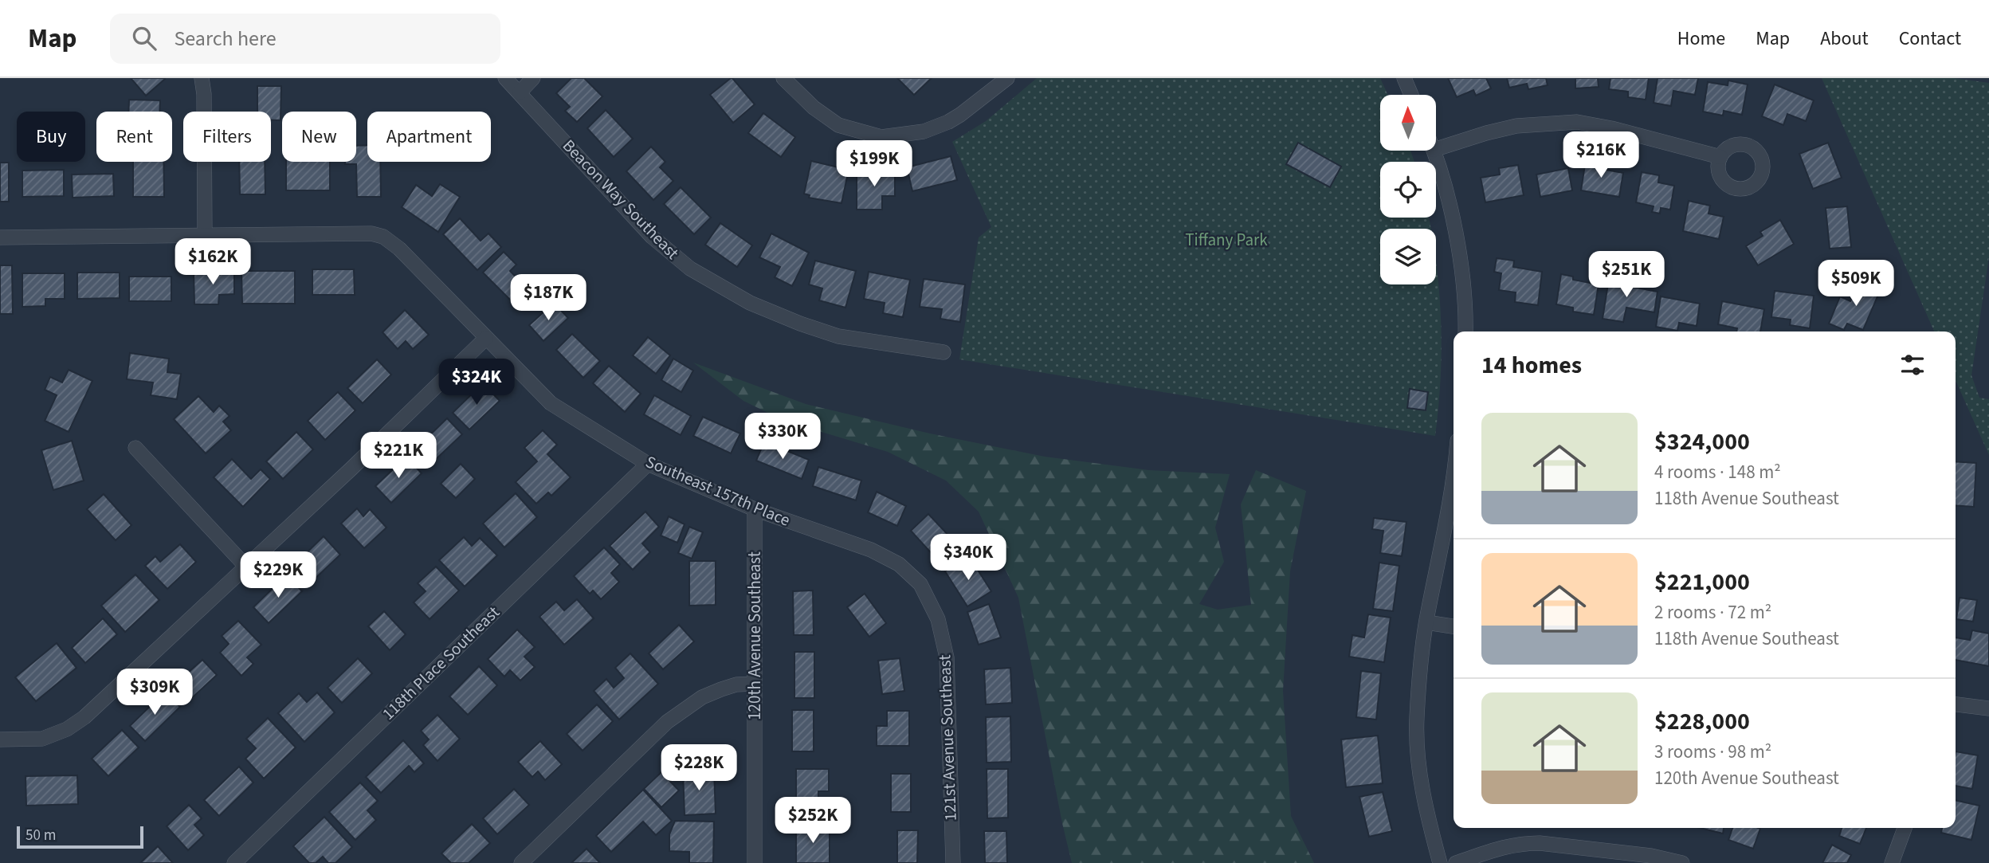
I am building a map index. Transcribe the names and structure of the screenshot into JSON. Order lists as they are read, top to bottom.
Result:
{
  "streets": {
    "street": [
      "Beacon Way Southeast",
      "Southeast 157th Place",
      "120th Avenue Southeast",
      "118th Place Southeast",
      "121st Avenue Southeast"
    ]
  },
  "crossings": [
    ["Southeast 157th Place", "120th Avenue Southeast"],
    ["Southeast 157th Place", "118th Place Southeast"],
    ["Southeast 157th Place", "121st Avenue Southeast"]
  ],
  "parks": ["Tiffany Park"],
  "scale_bar": "50 m",
  "north": "top",
  "page": {
    "header": "Map",
    "search": "Search here",
    "nav": [
      "Home",
      "Map",
      "About",
      "Contact"
    ],
    "chip": [
      "Buy",
      "Rent",
      "Filters",
      "New",
      "Apartment"
    ],
    "price": [
      "$216K",
      "$199K",
      "$162K",
      "$251K",
      "$509K",
      "$187K",
      "$324K",
      "$330K",
      "$221K",
      "$340K",
      "$229K",
      "$309K",
      "$228K",
      "$252K"
    ],
    "heading": "14 homes",
    "list": [
      {
        "name": "$324,000",
        "note": "4 rooms · 148 m² · 118th Avenue Southeast"
      },
      {
        "name": "$221,000",
        "note": "2 rooms · 72 m² · 118th Avenue Southeast"
      },
      {
        "name": "$228,000",
        "note": "3 rooms · 98 m² · 120th Avenue Southeast"
      }
    ],
    "scale": "50 m"
  }
}
